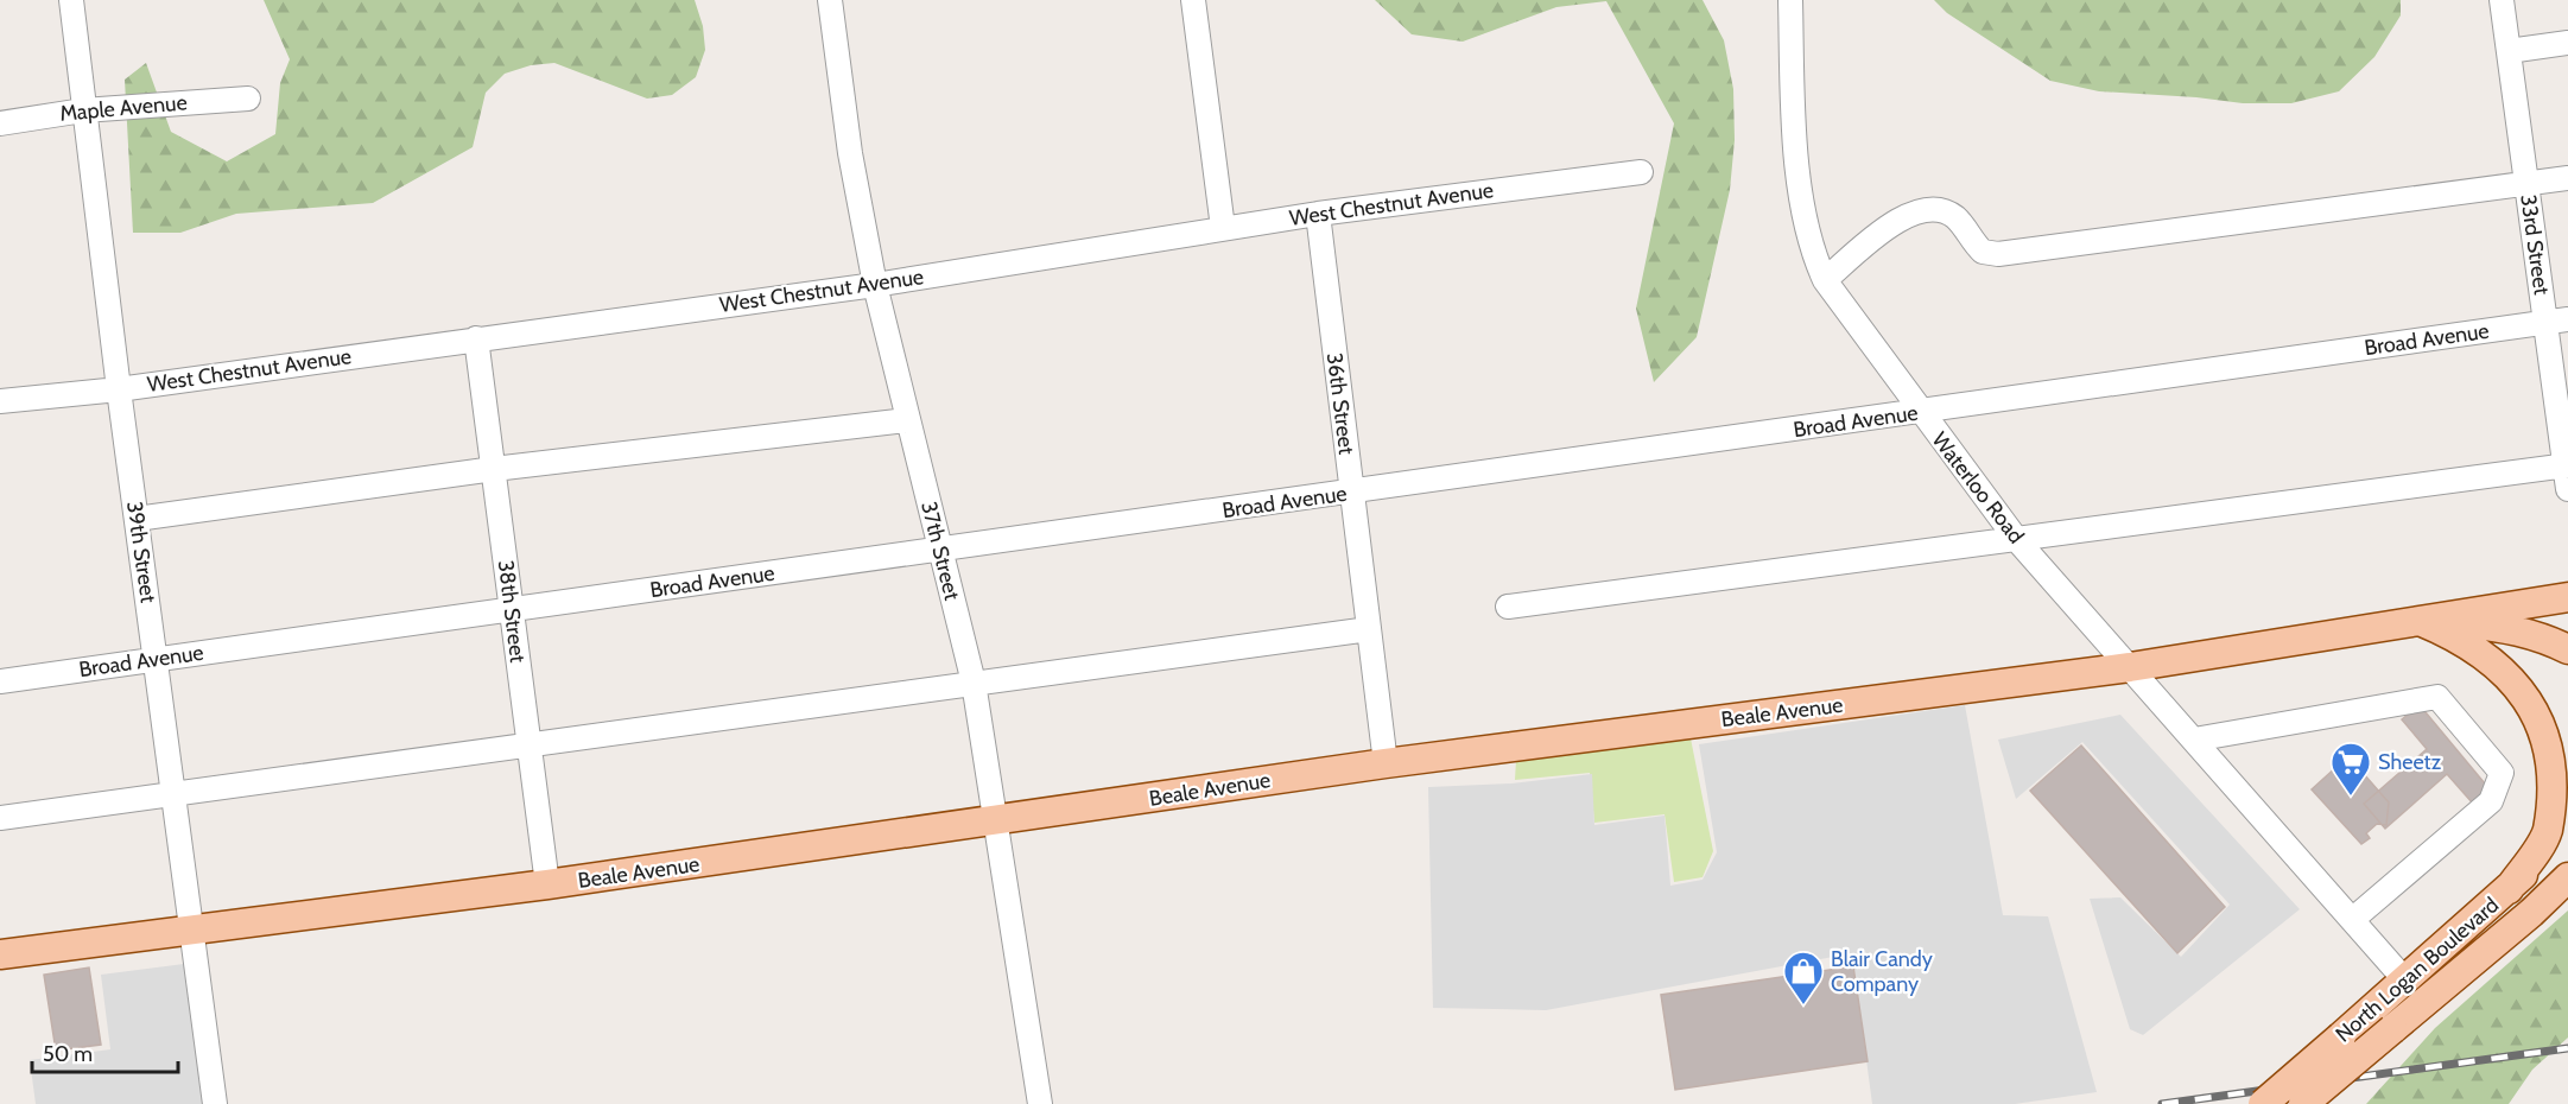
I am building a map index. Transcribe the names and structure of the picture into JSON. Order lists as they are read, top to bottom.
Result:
{
  "streets": {
    "main road": ["Beale Avenue", "North Logan Boulevard"],
    "street": [
      "Maple Avenue",
      "West Chestnut Avenue",
      "33rd Street",
      "Broad Avenue",
      "36th Street",
      "Waterloo Road",
      "37th Street",
      "39th Street",
      "38th Street"
    ]
  },
  "crossings": [
    ["Maple Avenue", "39th Street"],
    ["West Chestnut Avenue", "36th Street"],
    ["West Chestnut Avenue", "37th Street"],
    ["West Chestnut Avenue", "39th Street"],
    ["West Chestnut Avenue", "38th Street"],
    ["33rd Street", "Broad Avenue"],
    ["Broad Avenue", "36th Street"],
    ["Broad Avenue", "Waterloo Road"],
    ["Broad Avenue", "37th Street"],
    ["Broad Avenue", "39th Street"],
    ["Broad Avenue", "38th Street"],
    ["36th Street", "Beale Avenue"],
    ["Waterloo Road", "Beale Avenue"],
    ["Waterloo Road", "North Logan Boulevard"],
    ["37th Street", "Beale Avenue"],
    ["39th Street", "Beale Avenue"],
    ["38th Street", "Beale Avenue"]
  ],
  "places": {
    "supermarket": ["Sheetz"],
    "shop": ["Blair Candy Company"]
  },
  "scale_bar": "50 m"
}
